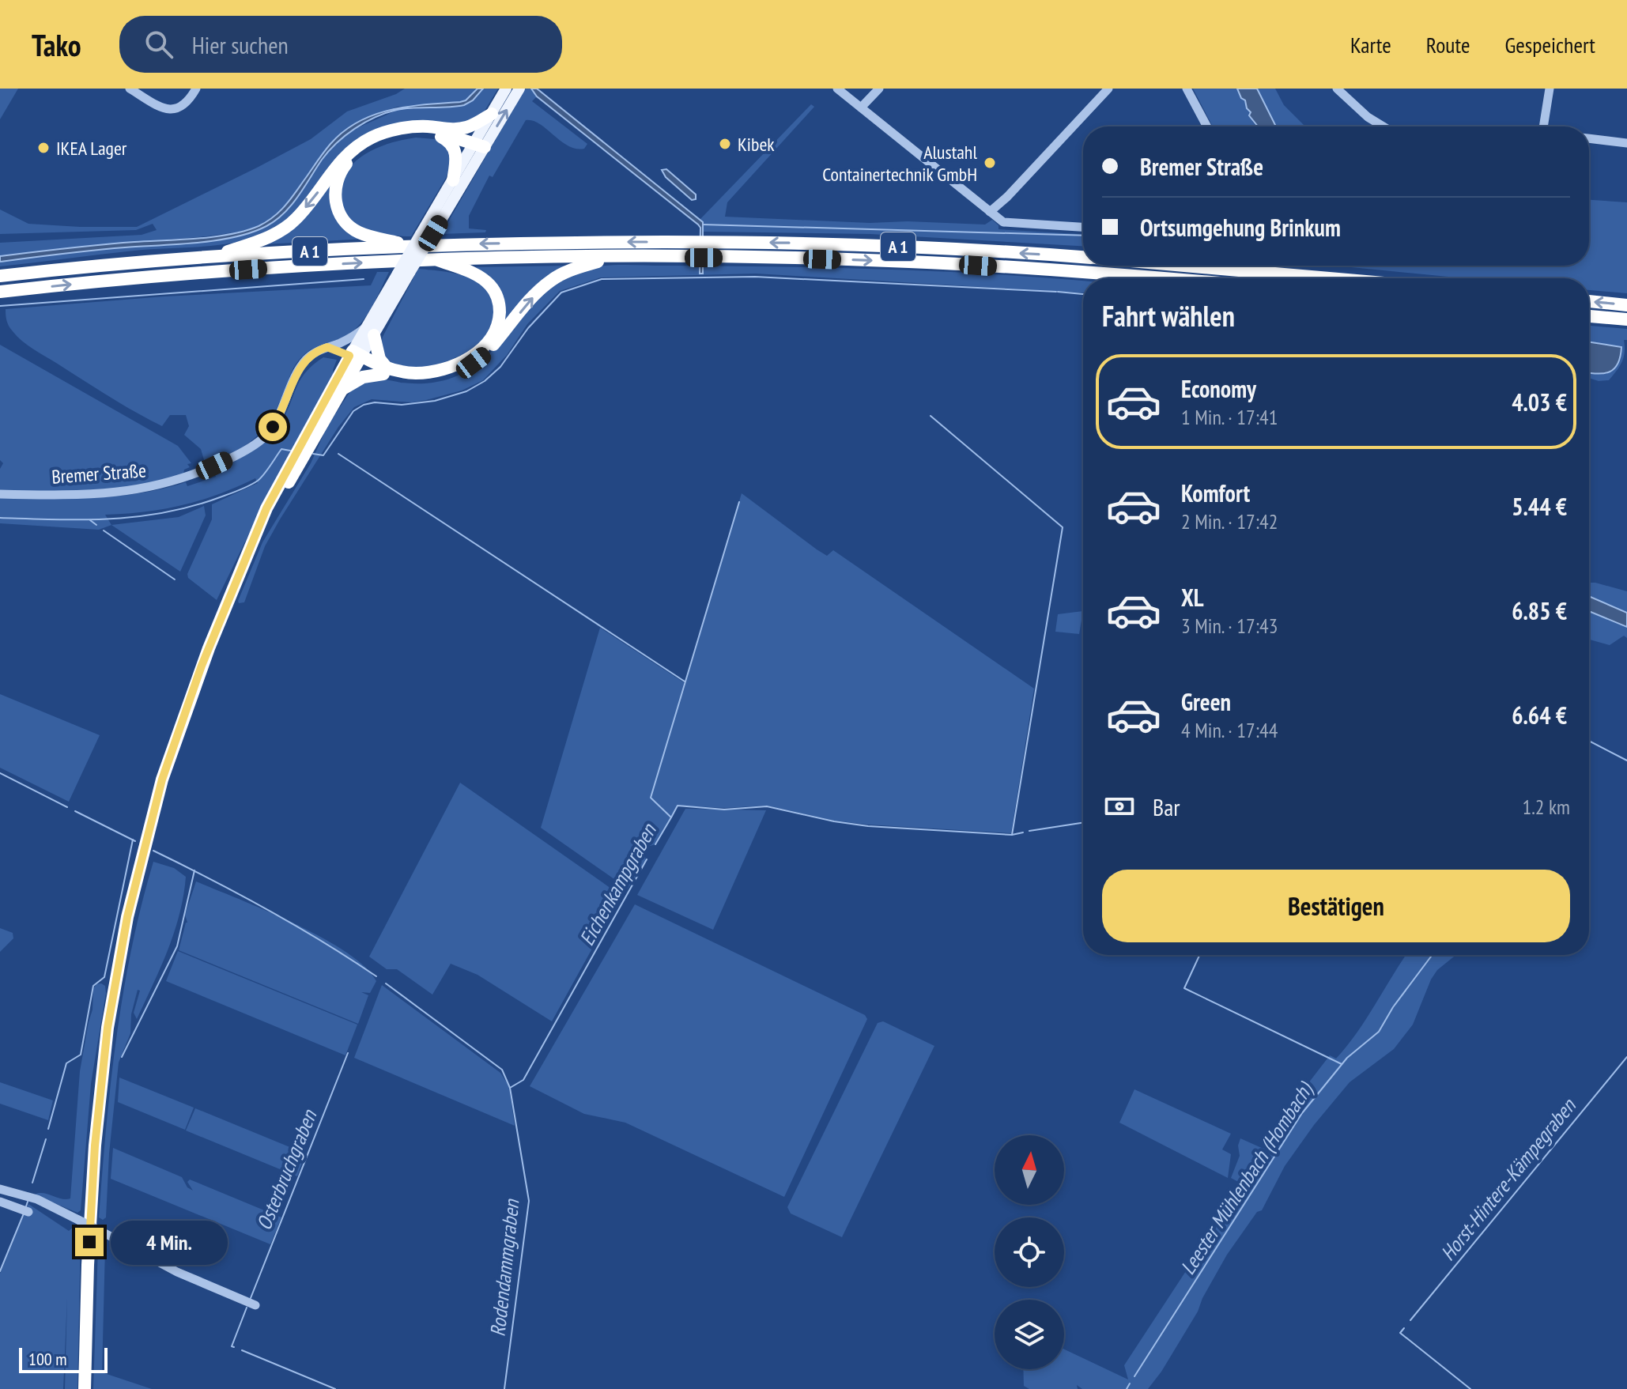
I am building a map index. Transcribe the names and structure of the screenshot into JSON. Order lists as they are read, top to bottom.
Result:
{
  "streets": {
    "highway": ["A 1"],
    "street": ["Bremer Straße"]
  },
  "water": [
    "Eichenkampgraben",
    "Osterbruchgraben",
    "Leester Mühlenbach (Hombach)",
    "Horst-Hintere-Kämpegraben",
    "Rodendammgraben"
  ],
  "places": ["Kibek", "IKEA Lager", "Alustahl Containertechnik GmbH"],
  "scale_bar": "100 m",
  "north": "top",
  "page": {
    "header": "Tako",
    "search": "Hier suchen",
    "nav": ["Karte", "Route", "Gespeichert"],
    "banner": ["Bremer Straße", "Ortsumgehung Brinkum"],
    "heading": "Fahrt wählen",
    "list": [
      {
        "name": "Economy",
        "note": "1 Min. · 17:41",
        "value": "4.03 €"
      },
      {
        "name": "Komfort",
        "note": "2 Min. · 17:42",
        "value": "5.44 €"
      },
      {
        "name": "XL",
        "note": "3 Min. · 17:43",
        "value": "6.85 €"
      },
      {
        "name": "Green",
        "note": "4 Min. · 17:44",
        "value": "6.64 €"
      }
    ],
    "pay": ["Bar", "1.2 km"],
    "buttons": "Bestätigen",
    "bubble": "4 Min.",
    "scale": "100 m"
  }
}
